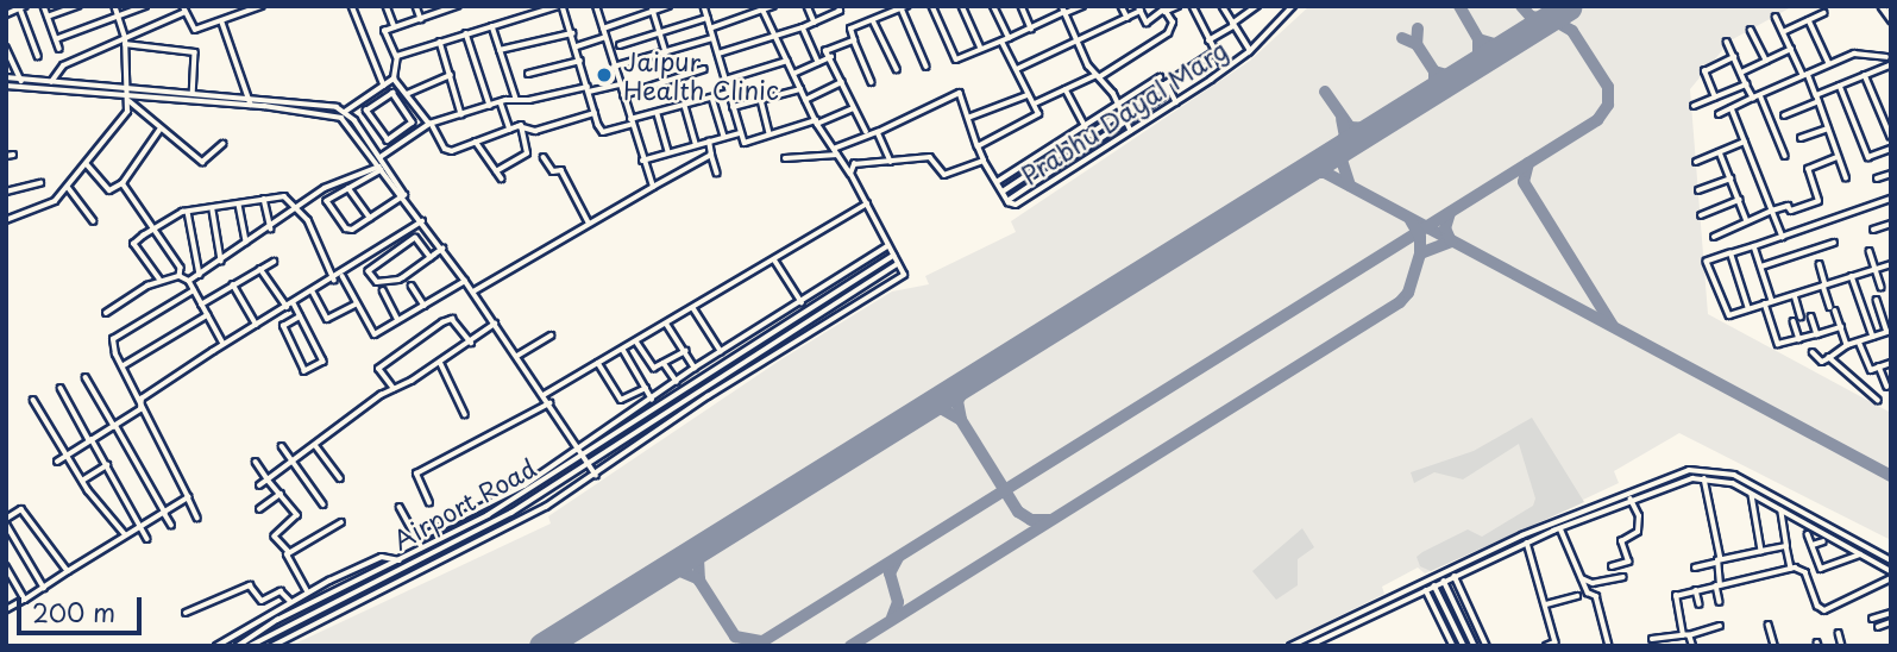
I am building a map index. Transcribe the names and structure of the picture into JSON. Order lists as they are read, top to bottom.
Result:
{
  "streets": {
    "street": ["Prabhu Dayal Marg", "Airport Road"]
  },
  "places": ["Jaipur Health Clinic"],
  "scale_bar": "200 m"
}
